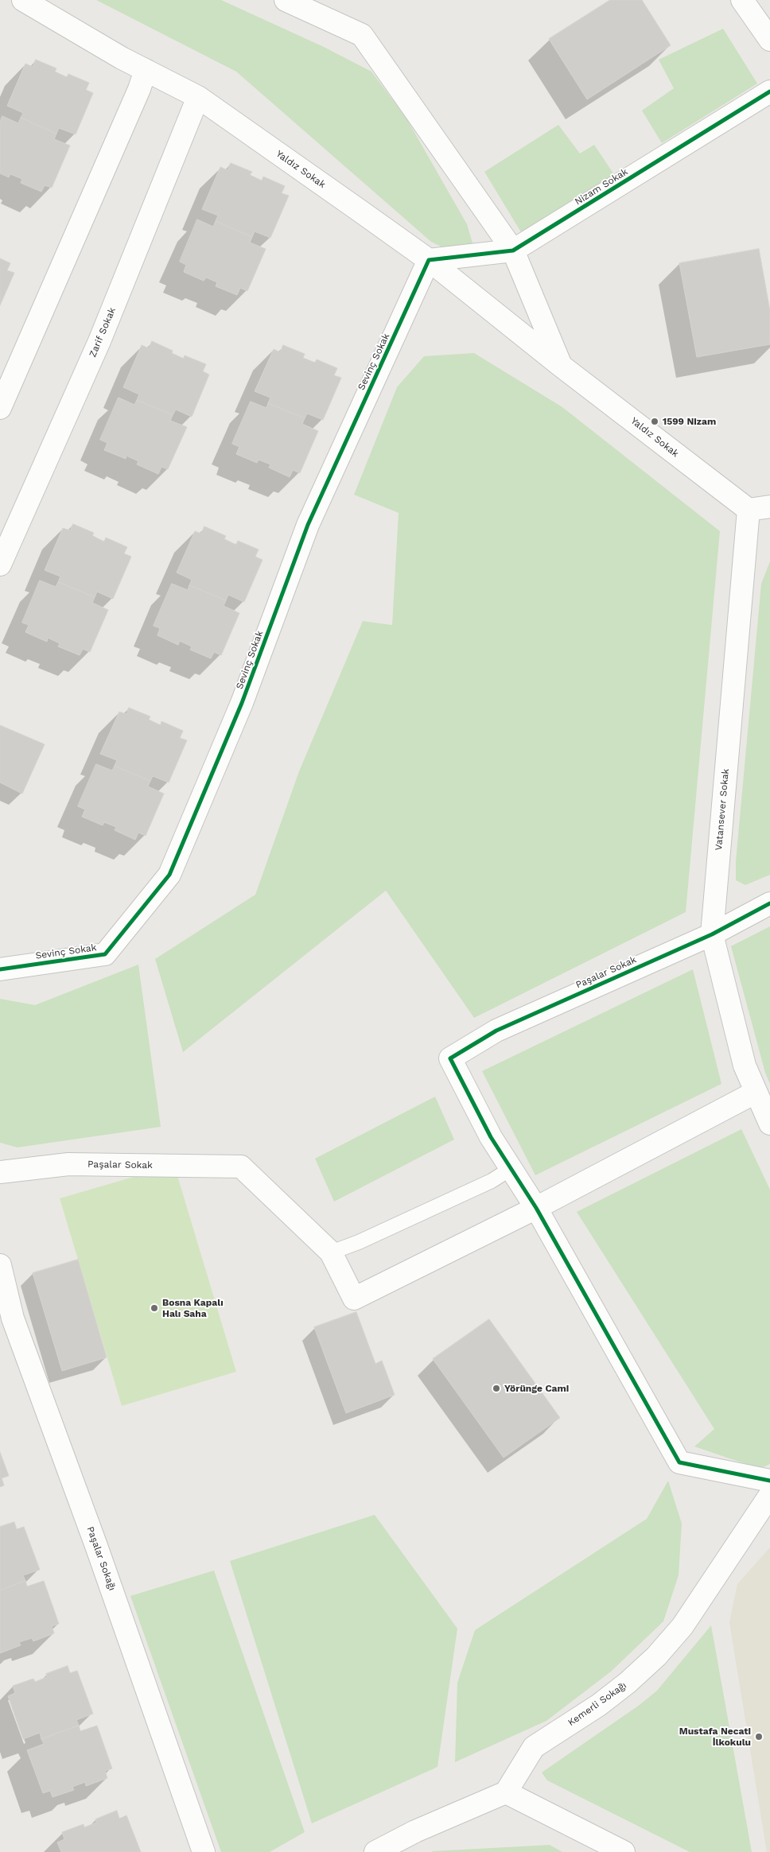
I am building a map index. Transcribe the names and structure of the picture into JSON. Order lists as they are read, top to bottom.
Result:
{
  "streets": {
    "street": [
      "Yaldız Sokak",
      "Nizam Sokak",
      "Zarif Sokak",
      "Sevinç Sokak",
      "Vatansever Sokak",
      "Paşalar Sokak",
      "Paşalar Sokağı",
      "Kemerli Sokağı"
    ]
  },
  "crossings": [
    ["Yaldız Sokak", "Nizam Sokak"],
    ["Yaldız Sokak", "Zarif Sokak"],
    ["Yaldız Sokak", "Sevinç Sokak"],
    ["Yaldız Sokak", "Vatansever Sokak"],
    ["Nizam Sokak", "Sevinç Sokak"],
    ["Vatansever Sokak", "Paşalar Sokak"]
  ],
  "places": [
    "1599 Nizam",
    "Bosna Kapalı Halı Saha",
    "Yörünge Cami",
    "Mustafa Necati İlkokulu"
  ]
}
